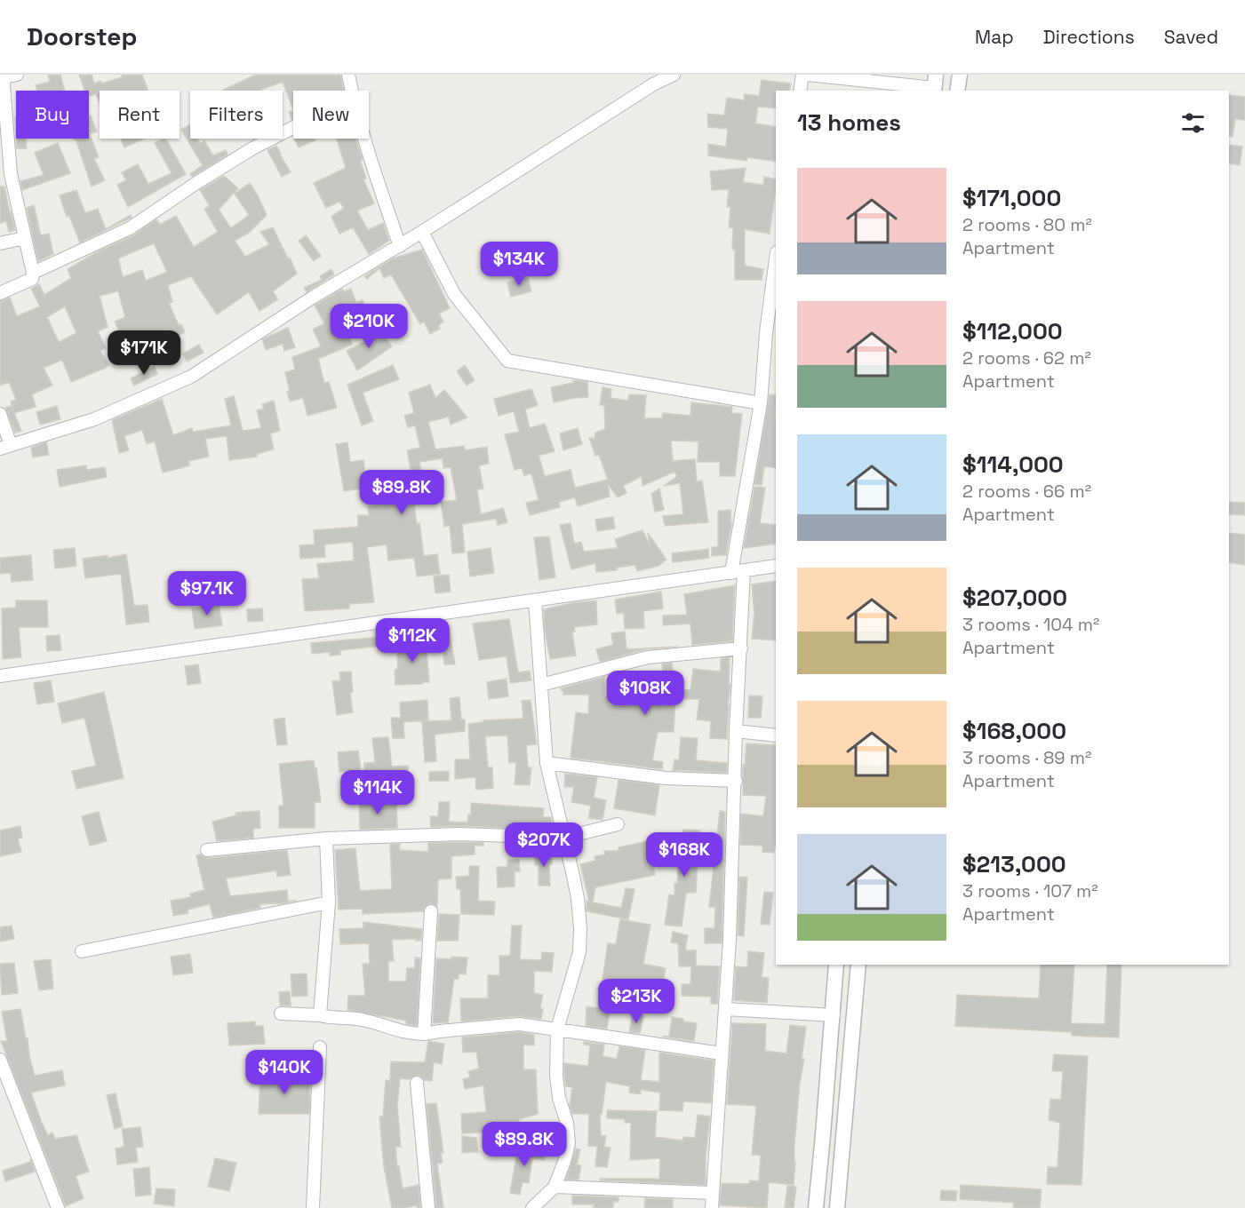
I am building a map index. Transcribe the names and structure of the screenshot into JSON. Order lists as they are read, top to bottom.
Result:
{
  "page": {
    "header": "Doorstep",
    "nav": ["Map", "Directions", "Saved"],
    "chip": [
      "Buy",
      "Rent",
      "Filters",
      "New"
    ],
    "heading": "13 homes",
    "list": [
      {
        "name": "$171,000",
        "note": "2 rooms · 80 m² · Apartment"
      },
      {
        "name": "$112,000",
        "note": "2 rooms · 62 m² · Apartment"
      },
      {
        "name": "$114,000",
        "note": "2 rooms · 66 m² · Apartment"
      },
      {
        "name": "$207,000",
        "note": "3 rooms · 104 m² · Apartment"
      },
      {
        "name": "$168,000",
        "note": "3 rooms · 89 m² · Apartment"
      },
      {
        "name": "$213,000",
        "note": "3 rooms · 107 m² · Apartment"
      }
    ],
    "price": [
      "$134K",
      "$210K",
      "$171K",
      "$89.8K",
      "$97.1K",
      "$112K",
      "$108K",
      "$114K",
      "$207K",
      "$168K",
      "$213K",
      "$140K",
      "$89.8K"
    ]
  }
}
